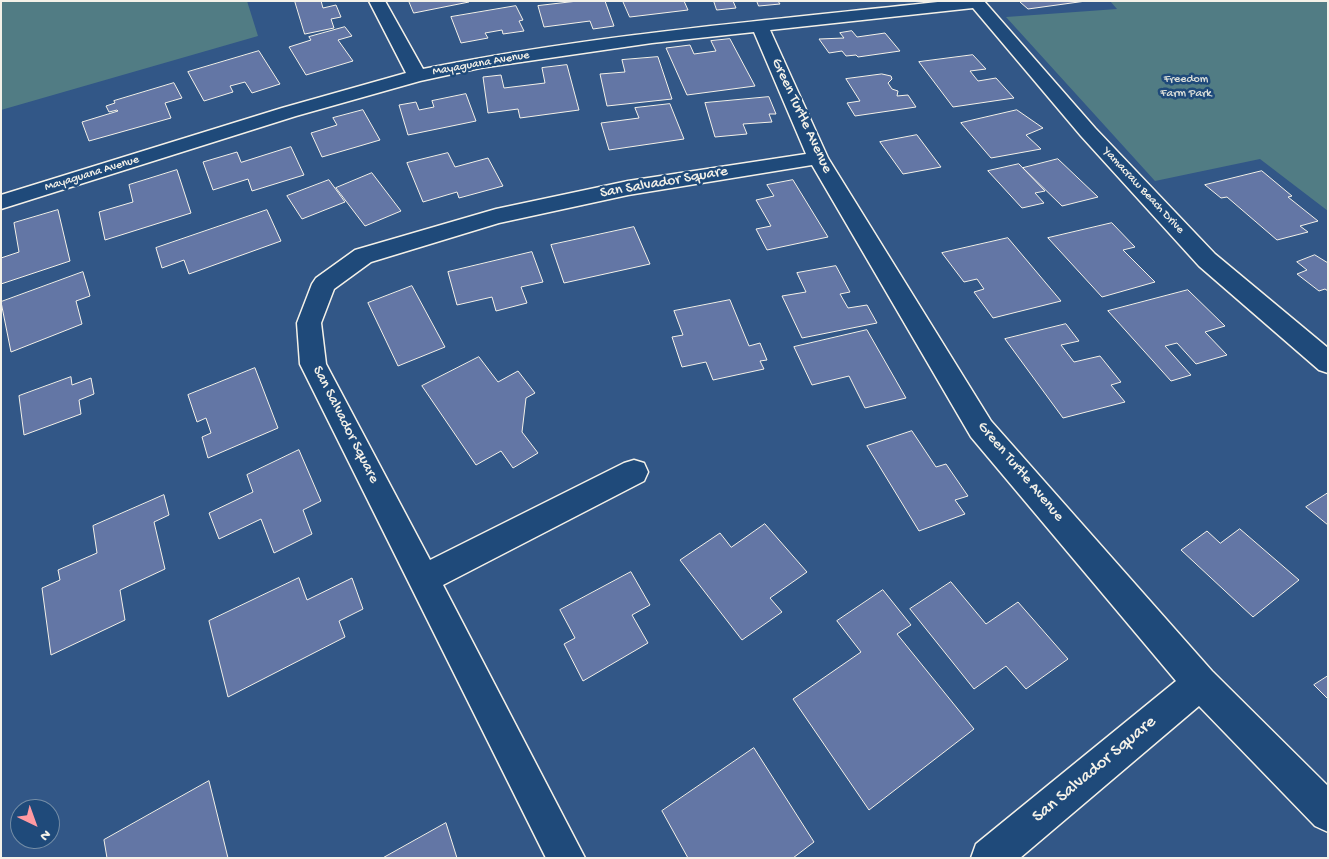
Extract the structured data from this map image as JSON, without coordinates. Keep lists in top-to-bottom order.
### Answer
{
  "streets": {
    "street": [
      "Mayaguana Avenue",
      "Green Turtle Avenue",
      "San Salvador Square",
      "Yamacraw Beach Drive"
    ]
  },
  "crossings": [
    ["Mayaguana Avenue", "Green Turtle Avenue"],
    ["Mayaguana Avenue", "Yamacraw Beach Drive"],
    ["Green Turtle Avenue", "San Salvador Square"]
  ],
  "parks": ["Freedom Farm Park"],
  "north": "bottom right"
}
